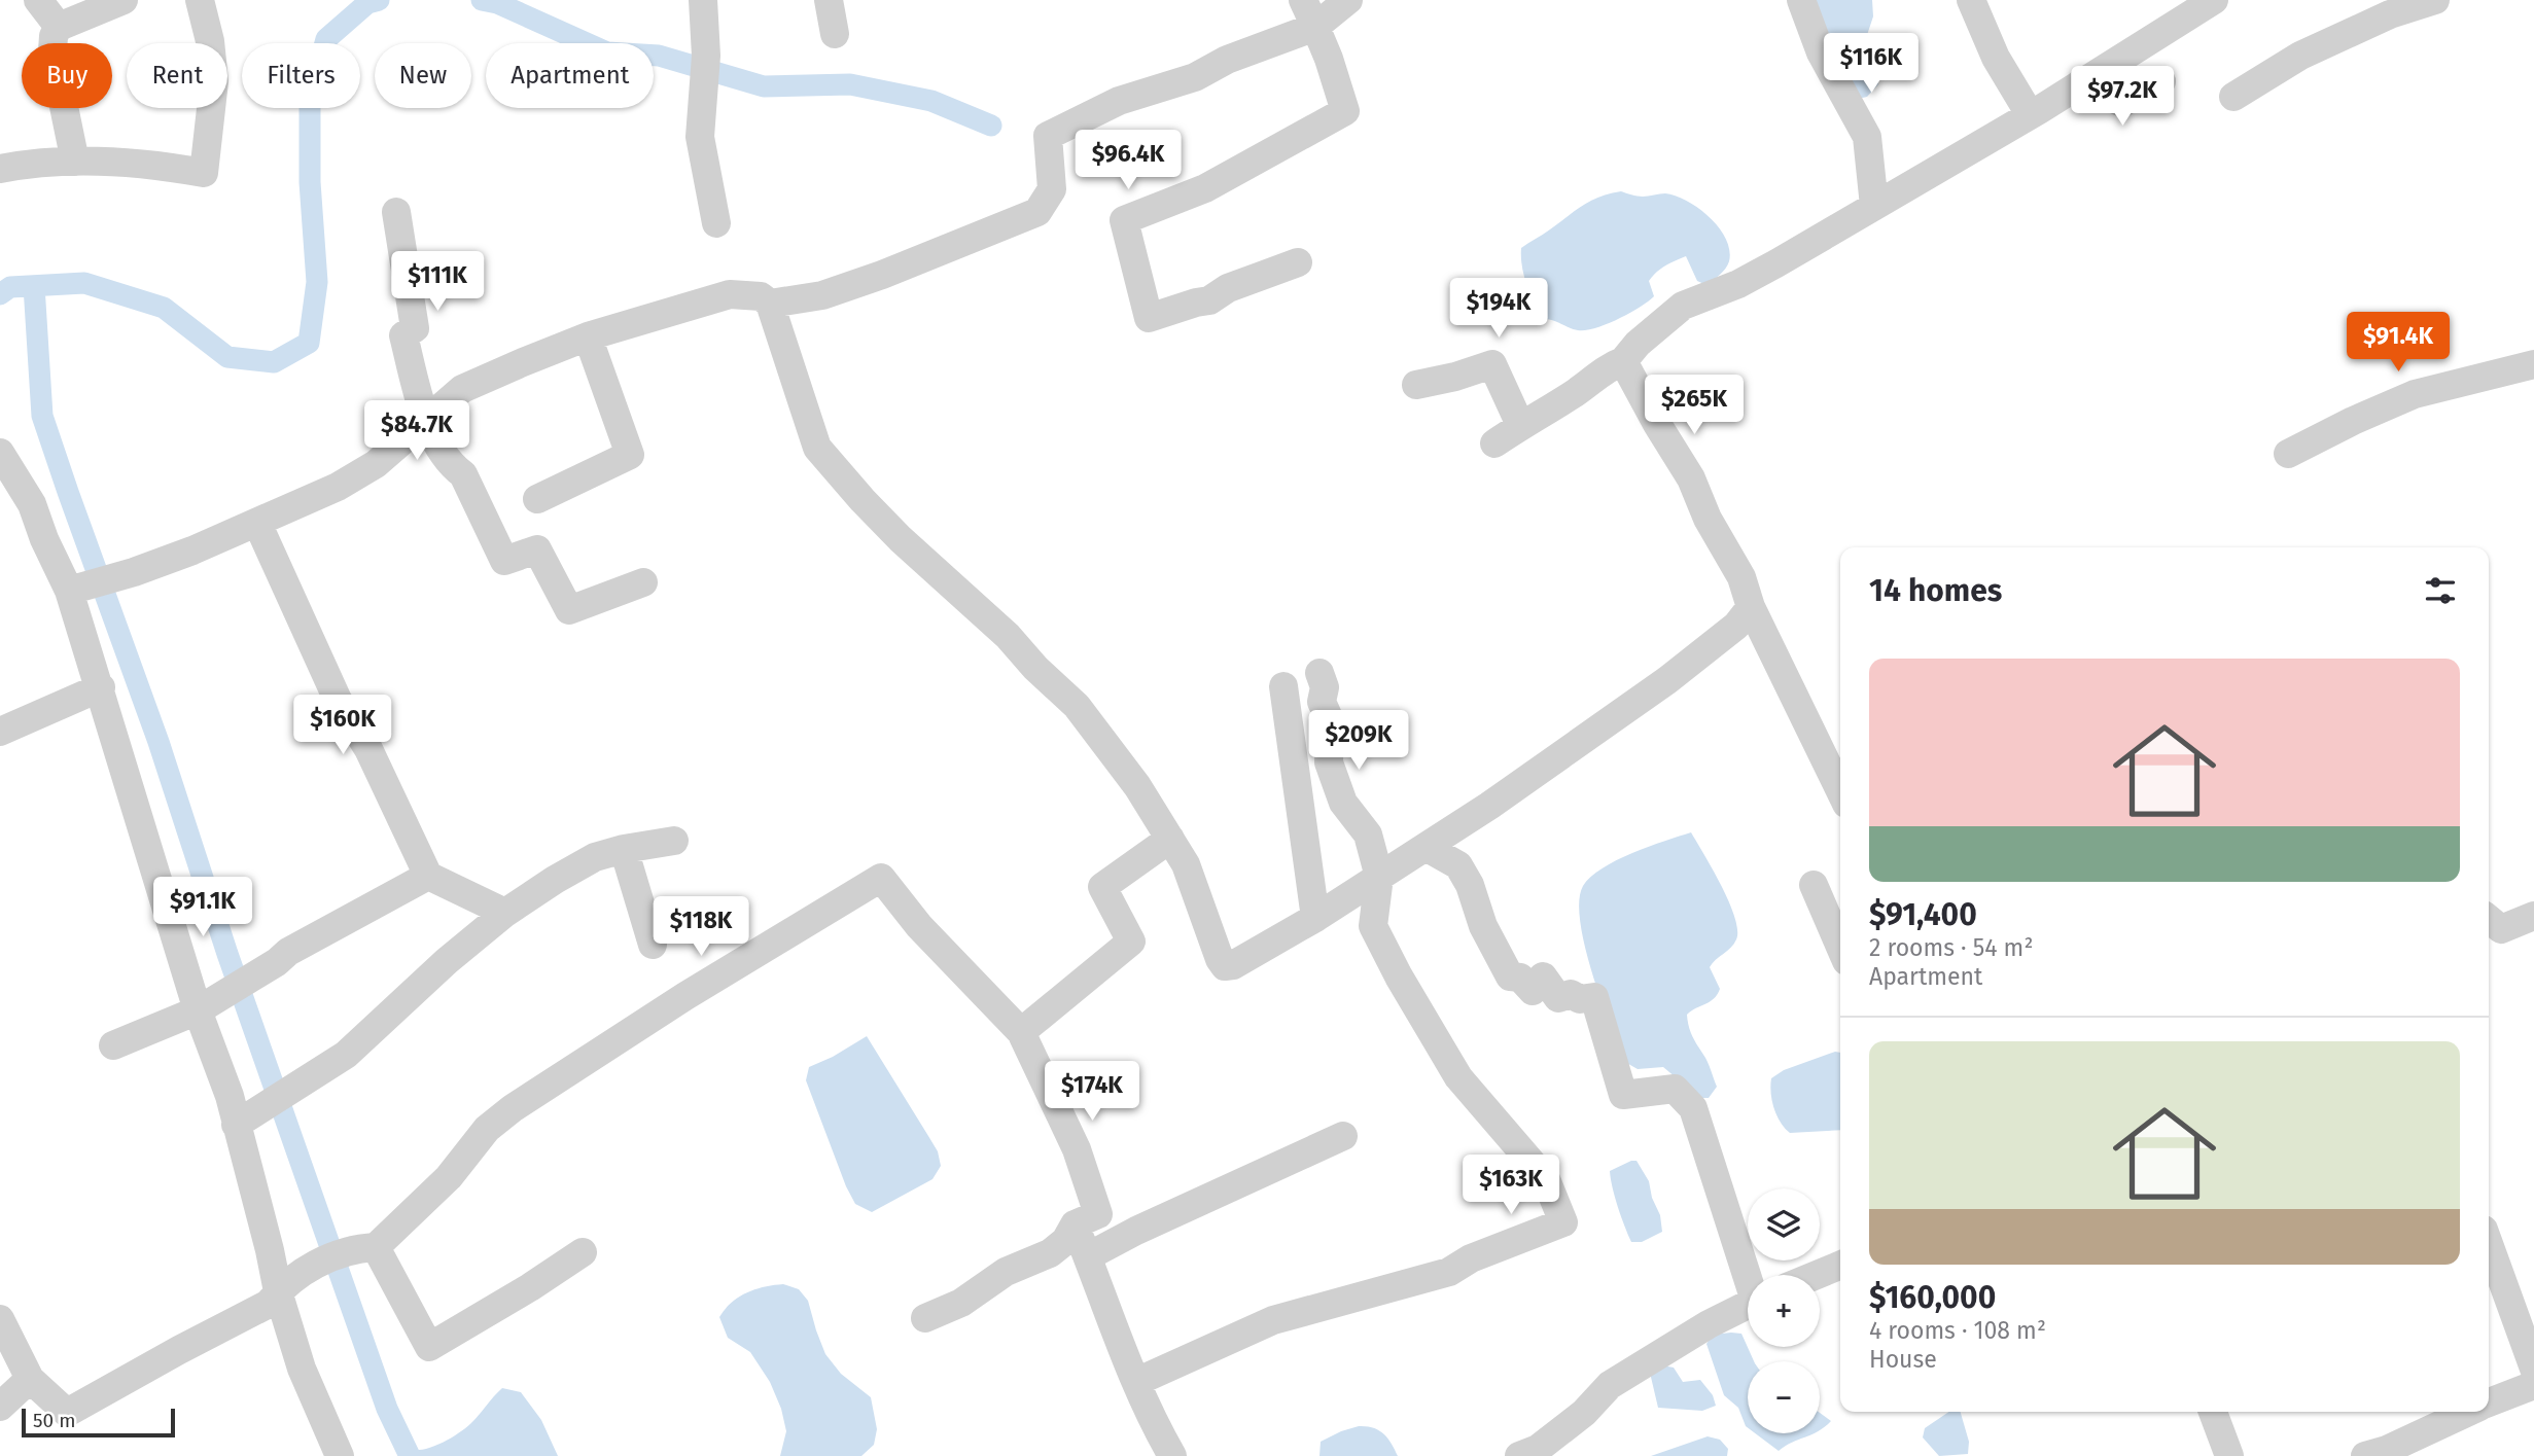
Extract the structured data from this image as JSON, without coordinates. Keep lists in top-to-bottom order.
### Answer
{
  "scale_bar": "50 m",
  "page": {
    "price": [
      "$116K",
      "$97.2K",
      "$96.4K",
      "$111K",
      "$194K",
      "$91.4K",
      "$265K",
      "$84.7K",
      "$160K",
      "$209K",
      "$91.1K",
      "$118K",
      "$174K",
      "$163K"
    ],
    "chip": [
      "Buy",
      "Rent",
      "Filters",
      "New",
      "Apartment"
    ],
    "heading": "14 homes",
    "list": [
      {
        "name": "$91,400",
        "note": "2 rooms · 54 m² · Apartment"
      },
      {
        "name": "$160,000",
        "note": "4 rooms · 108 m² · House"
      }
    ],
    "map_buttons": ["+", "−"],
    "scale": "50 m"
  }
}
